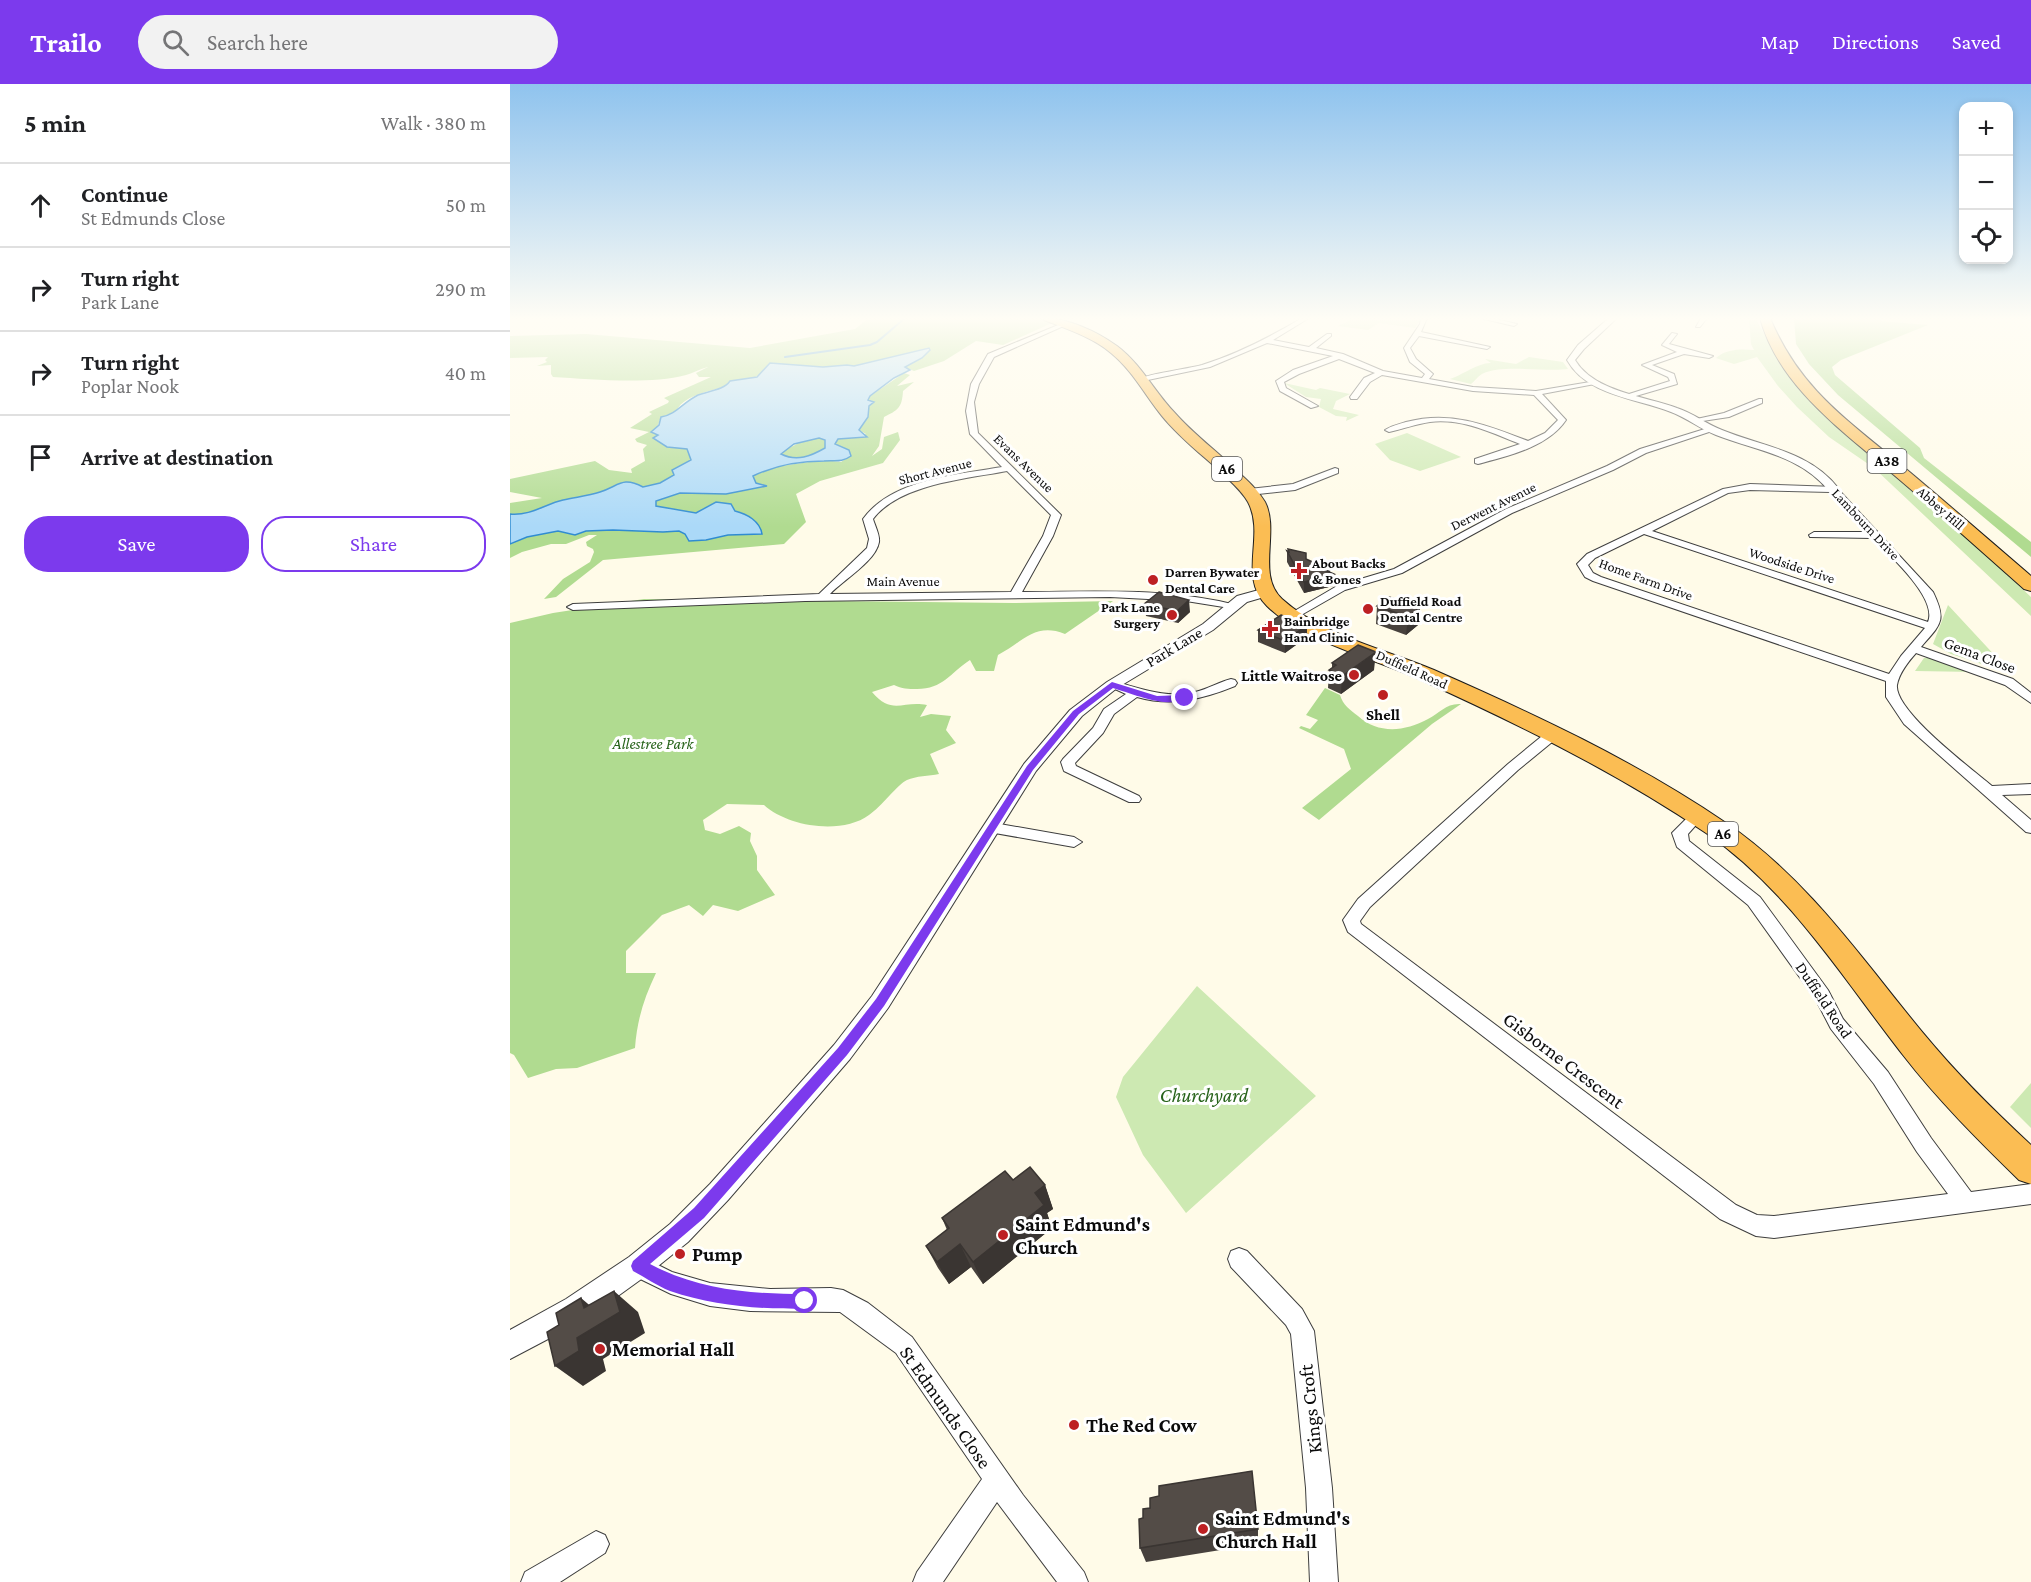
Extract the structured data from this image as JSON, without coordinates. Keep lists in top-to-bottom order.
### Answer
{
  "streets": {
    "highway": [
      "A38",
      "A6",
      "Abbey Hill",
      "Duffield Road"
    ],
    "street": [
      "Evans Avenue",
      "Short Avenue",
      "Derwent Avenue",
      "Lambourn Drive",
      "Woodside Drive",
      "Home Farm Drive",
      "Main Avenue",
      "Park Lane",
      "Gema Close",
      "Gisborne Crescent",
      "St Edmunds Close",
      "Kings Croft"
    ]
  },
  "crossings": [
    ["Evans Avenue", "Short Avenue"],
    ["Evans Avenue", "Main Avenue"],
    ["A6", "Derwent Avenue"],
    ["A6", "Duffield Road"],
    ["Short Avenue", "Main Avenue"],
    ["Derwent Avenue", "Lambourn Drive"],
    ["Derwent Avenue", "Duffield Road"],
    ["Lambourn Drive", "Woodside Drive"],
    ["Lambourn Drive", "Home Farm Drive"],
    ["Woodside Drive", "Home Farm Drive"],
    ["Main Avenue", "Park Lane"],
    ["Park Lane", "St Edmunds Close"],
    ["Duffield Road", "Gisborne Crescent"]
  ],
  "parks": ["Allestree Park", "Churchyard"],
  "places": {
    "health": ["About Backs & Bones", "Bainbridge Hand Clinic"],
    "other": [
      "Darren Bywater Dental Care",
      "Duffield Road Dental Centre",
      "Park Lane Surgery",
      "Little Waitrose",
      "Shell",
      "Saint Edmund's Church",
      "Pump",
      "Memorial Hall",
      "The Red Cow",
      "Saint Edmund's Church Hall"
    ]
  },
  "page": {
    "header": "Trailo",
    "search": "Search here",
    "nav": ["Map", "Directions", "Saved"],
    "heading": ["5 min", "Walk · 380 m"],
    "map_buttons": ["+", "−"],
    "list": [
      ["Continue", "St Edmunds Close", "50 m"],
      ["Turn right", "Park Lane", "290 m"],
      ["Turn right", "Poplar Nook", "40 m"],
      "Arrive at destination"
    ],
    "buttons": ["Save", "Share"]
  }
}
